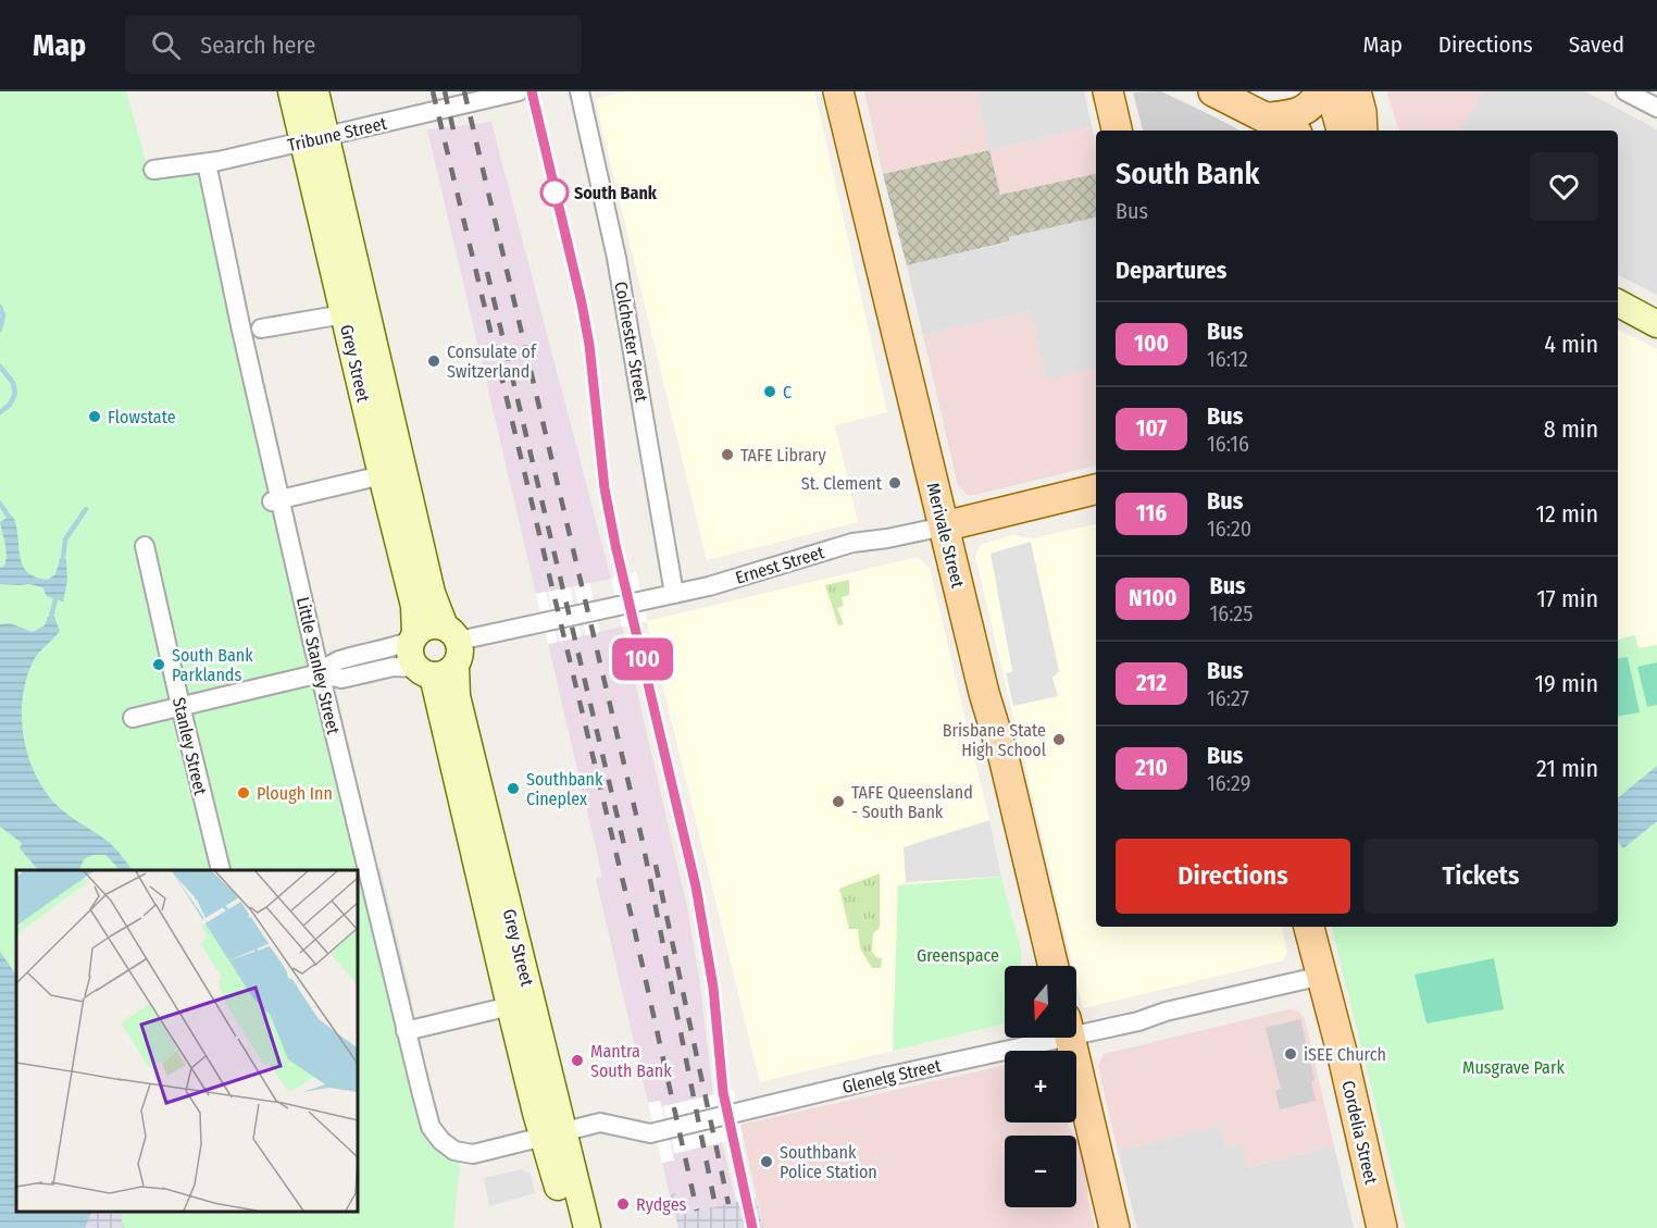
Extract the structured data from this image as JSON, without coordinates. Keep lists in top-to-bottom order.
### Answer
{
  "streets": {
    "main road": ["Merivale Street", "Ernest Street", "Cordelia Street"],
    "street": [
      "Tribune Street",
      "Colchester Street",
      "Grey Street",
      "Little Stanley Street",
      "Stanley Street",
      "Glenelg Street"
    ]
  },
  "crossings": [
    ["Tribune Street", "Grey Street"],
    ["Tribune Street", "Little Stanley Street"],
    ["Colchester Street", "Ernest Street"],
    ["Grey Street", "Ernest Street"],
    ["Grey Street", "Glenelg Street"],
    ["Merivale Street", "Ernest Street"],
    ["Ernest Street", "Little Stanley Street"],
    ["Ernest Street", "Stanley Street"],
    ["Little Stanley Street", "Glenelg Street"],
    ["Glenelg Street", "Cordelia Street"]
  ],
  "parks": ["Greenspace", "Musgrave Park"],
  "places": [
    "South Bank",
    "Consulate of Switzerland",
    "C",
    "Flowstate",
    "TAFE Library",
    "St. Clement",
    "South Bank Parklands",
    "Brisbane State High School",
    "Southbank Cineplex",
    "Plough Inn",
    "TAFE Queensland - South Bank",
    "iSEE Church",
    "Mantra South Bank",
    "Southbank Police Station",
    "Rydges"
  ],
  "lines": ["bus line 100"],
  "north": "bottom",
  "page": {
    "header": "Map",
    "search": "Search here",
    "nav": ["Map", "Directions", "Saved"],
    "on_map": "100",
    "heading": [
      ["South Bank", "Bus"],
      "Departures"
    ],
    "list": [
      {
        "mark": "100",
        "name": "Bus",
        "note": "16:12",
        "value": "4 min"
      },
      {
        "mark": "107",
        "name": "Bus",
        "note": "16:16",
        "value": "8 min"
      },
      {
        "mark": "116",
        "name": "Bus",
        "note": "16:20",
        "value": "12 min"
      },
      {
        "mark": "N100",
        "name": "Bus",
        "note": "16:25",
        "value": "17 min"
      },
      {
        "mark": "212",
        "name": "Bus",
        "note": "16:27",
        "value": "19 min"
      },
      {
        "mark": "210",
        "name": "Bus",
        "note": "16:29",
        "value": "21 min"
      }
    ],
    "buttons": ["Directions", "Tickets"],
    "map_buttons": ["+", "−"]
  }
}
